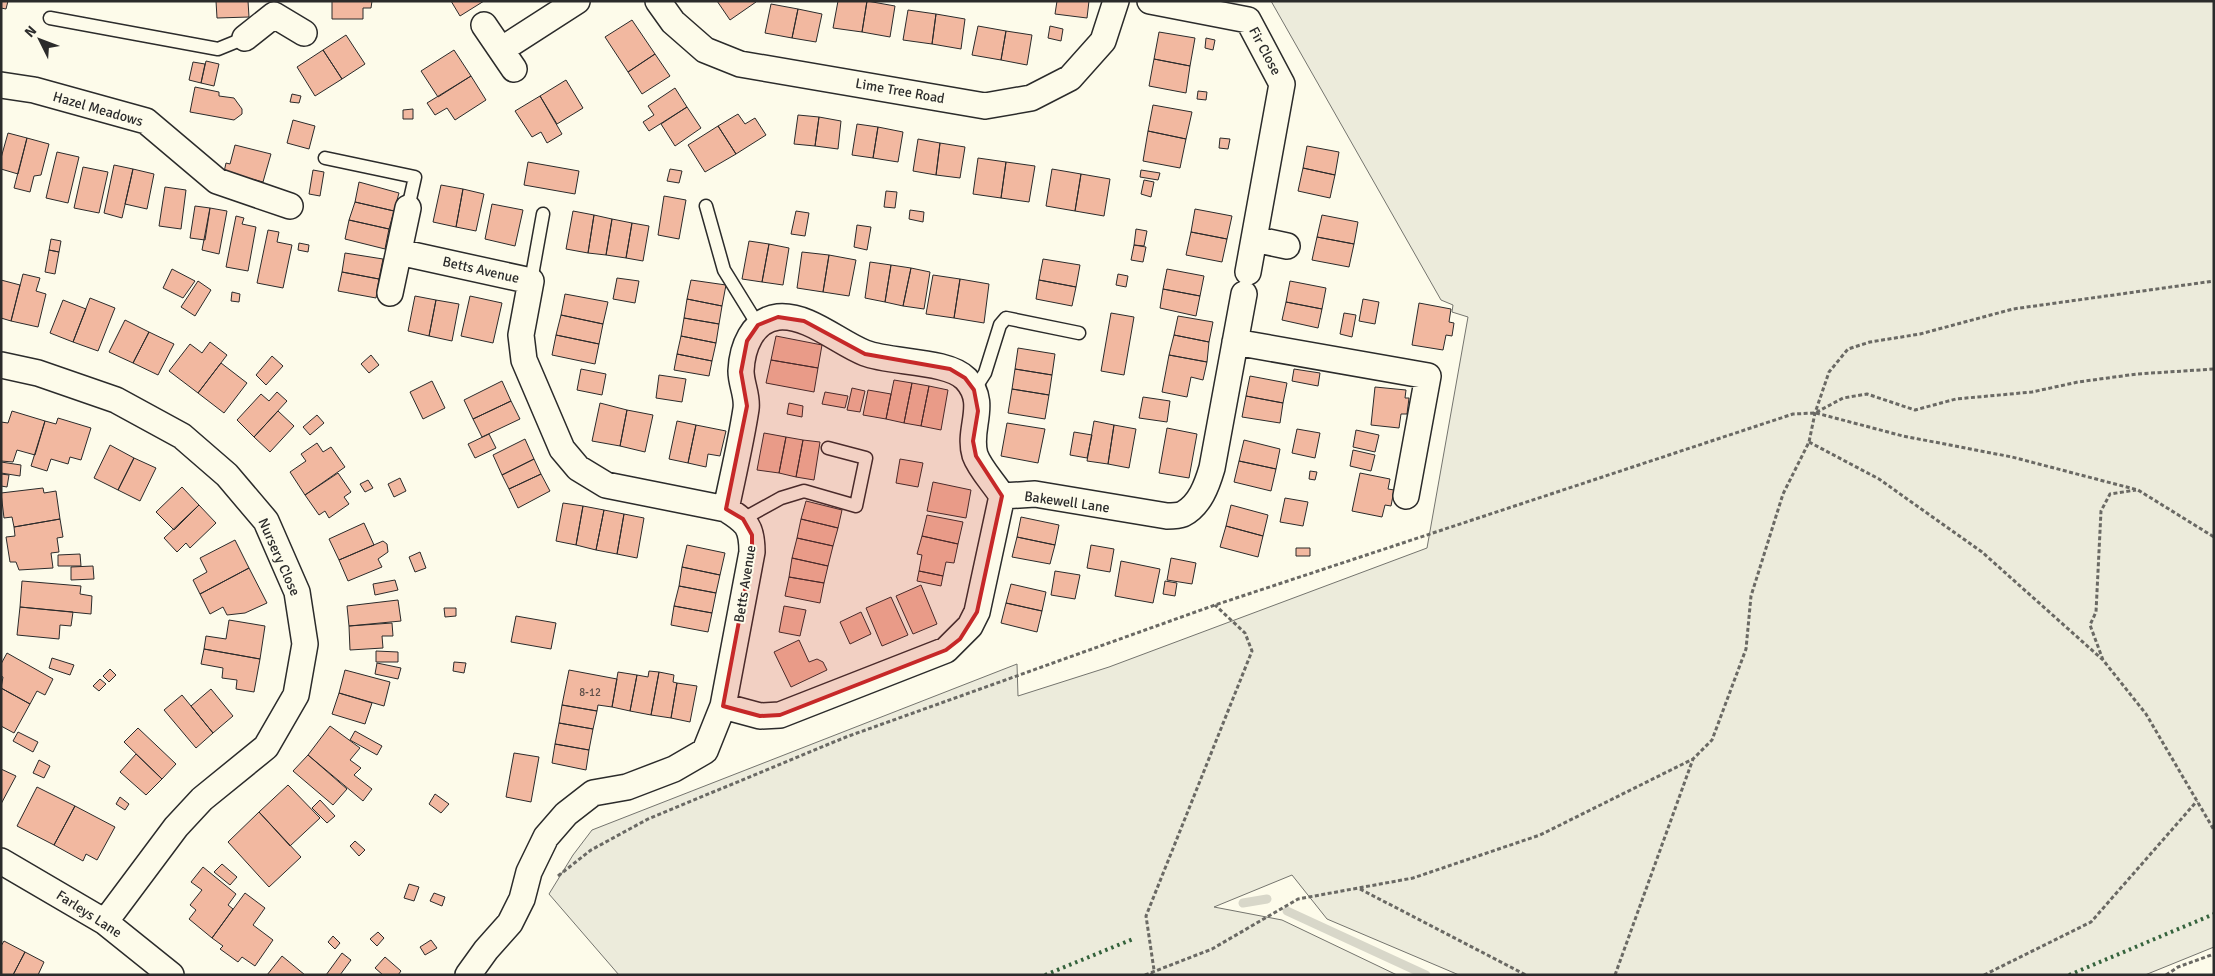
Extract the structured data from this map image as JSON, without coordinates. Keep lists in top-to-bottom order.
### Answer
{
  "streets": {
    "street": [
      "Fir Close",
      "Lime Tree Road",
      "Hazel Meadows",
      "Betts Avenue",
      "Bakewell Lane",
      "Nursery Close",
      "Farleys Lane"
    ]
  },
  "crossings": [
    ["Fir Close", "Bakewell Lane"],
    ["Nursery Close", "Farleys Lane"]
  ],
  "house_numbers": ["8-12"],
  "north": "top left"
}
